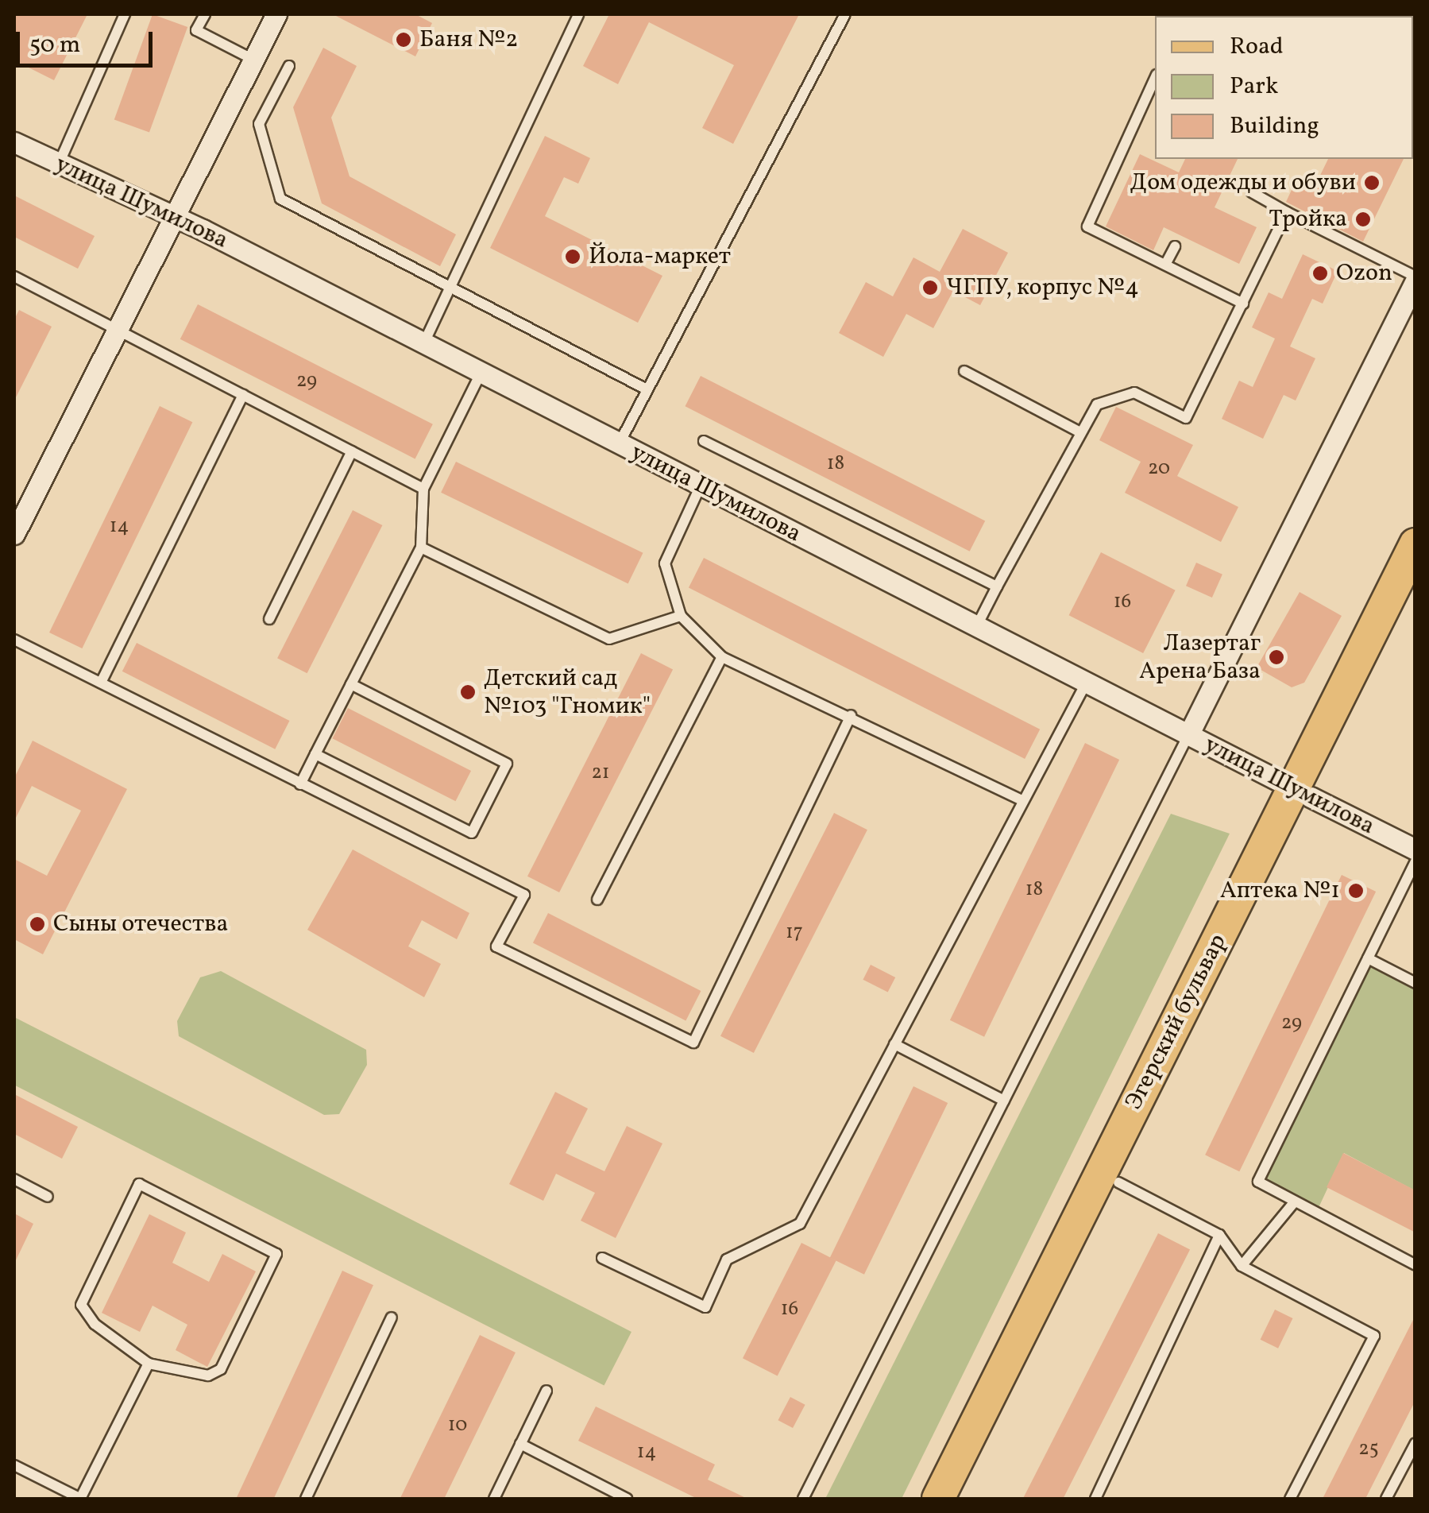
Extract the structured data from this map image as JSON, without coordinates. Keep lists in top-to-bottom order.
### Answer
{
  "streets": {
    "main road": ["Эгерский бульвар"],
    "street": ["улица Шумилова"]
  },
  "crossings": [
    ["улица Шумилова", "Эгерский бульвар"]
  ],
  "places": [
    "Баня №2",
    "Дом одежды и обуви",
    "Тройка",
    "Йола-маркет",
    "Ozon",
    "ЧГПУ, корпус №4",
    "Лазертаг Арена База",
    "Детский сад №103 \"Гномик\"",
    "Аптека №1",
    "Сыны отечества"
  ],
  "house_numbers": [
    "29",
    "18",
    "20",
    "14",
    "16",
    "21",
    "18",
    "17",
    "29",
    "16",
    "10",
    "25",
    "14"
  ],
  "legend": ["Road", "Park", "Building"],
  "scale_bar": "50 m"
}
